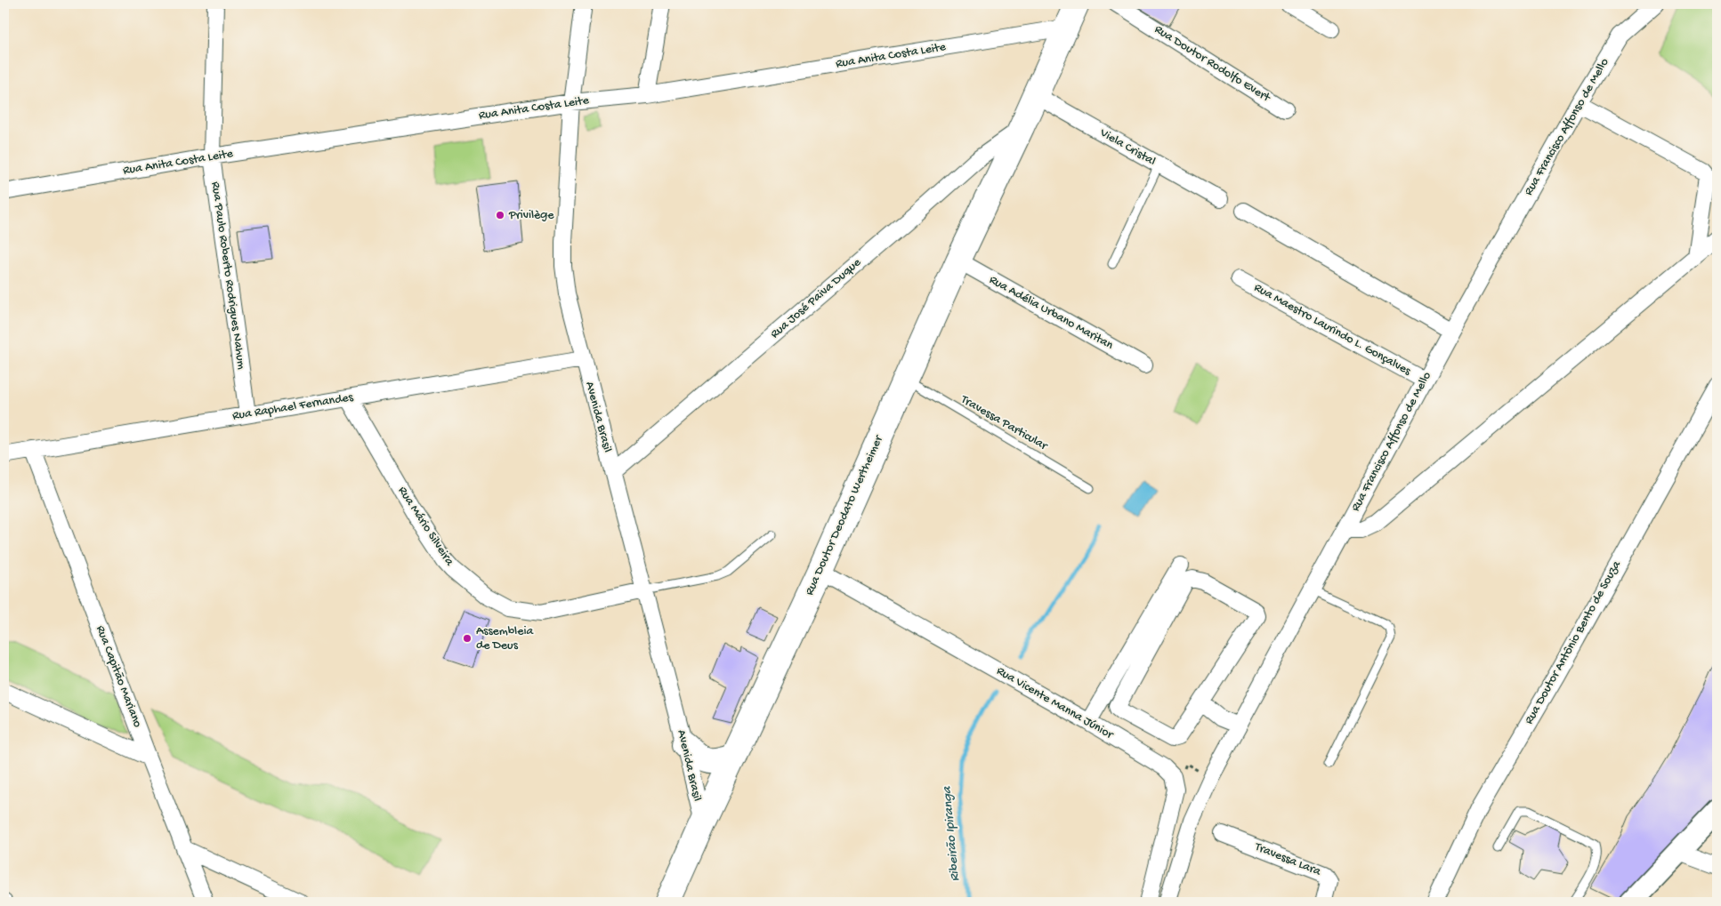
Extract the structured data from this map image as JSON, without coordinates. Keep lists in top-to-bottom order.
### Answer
{
  "streets": {
    "main road": ["Rua Doutor Deodato Wertheimer"],
    "street": [
      "Rua Anita Costa Leite",
      "Rua Doutor Rodolfo Evert",
      "Rua Francisco Affonso de Mello",
      "Viela Cristal",
      "Rua Paulo Roberto Rodrigues Nahum",
      "Rua José Paiva Duque",
      "Rua Adélia Urbano Maritan",
      "Rua Maestro Laurindo L. Gonçalves",
      "Rua Raphael Fernandes",
      "Avenida Brasil",
      "Rua Mário Silveira",
      "Rua Doutor Antônio Bento de Souza",
      "Rua Capitão Mariano",
      "Rua Vicente Manna Júnior",
      "Travessa Lara"
    ],
    "lane": ["Travessa Particular"]
  },
  "crossings": [
    ["Rua Anita Costa Leite", "Rua Paulo Roberto Rodrigues Nahum"],
    ["Rua Anita Costa Leite", "Avenida Brasil"],
    ["Rua Anita Costa Leite", "Rua Doutor Deodato Wertheimer"],
    ["Rua Francisco Affonso de Mello", "Rua Maestro Laurindo L. Gonçalves"],
    ["Viela Cristal", "Rua Doutor Deodato Wertheimer"],
    ["Rua Paulo Roberto Rodrigues Nahum", "Rua Raphael Fernandes"],
    ["Rua José Paiva Duque", "Avenida Brasil"],
    ["Rua José Paiva Duque", "Rua Doutor Deodato Wertheimer"],
    ["Rua Adélia Urbano Maritan", "Rua Doutor Deodato Wertheimer"],
    ["Rua Raphael Fernandes", "Avenida Brasil"],
    ["Rua Raphael Fernandes", "Rua Mário Silveira"],
    ["Rua Raphael Fernandes", "Rua Capitão Mariano"],
    ["Avenida Brasil", "Rua Doutor Deodato Wertheimer"],
    ["Avenida Brasil", "Rua Mário Silveira"],
    ["Travessa Particular", "Rua Doutor Deodato Wertheimer"],
    ["Rua Doutor Deodato Wertheimer", "Rua Vicente Manna Júnior"]
  ],
  "water": ["Ribeirão Ipiranga"],
  "places": ["Privilège", "Assembleia de Deus"]
}
